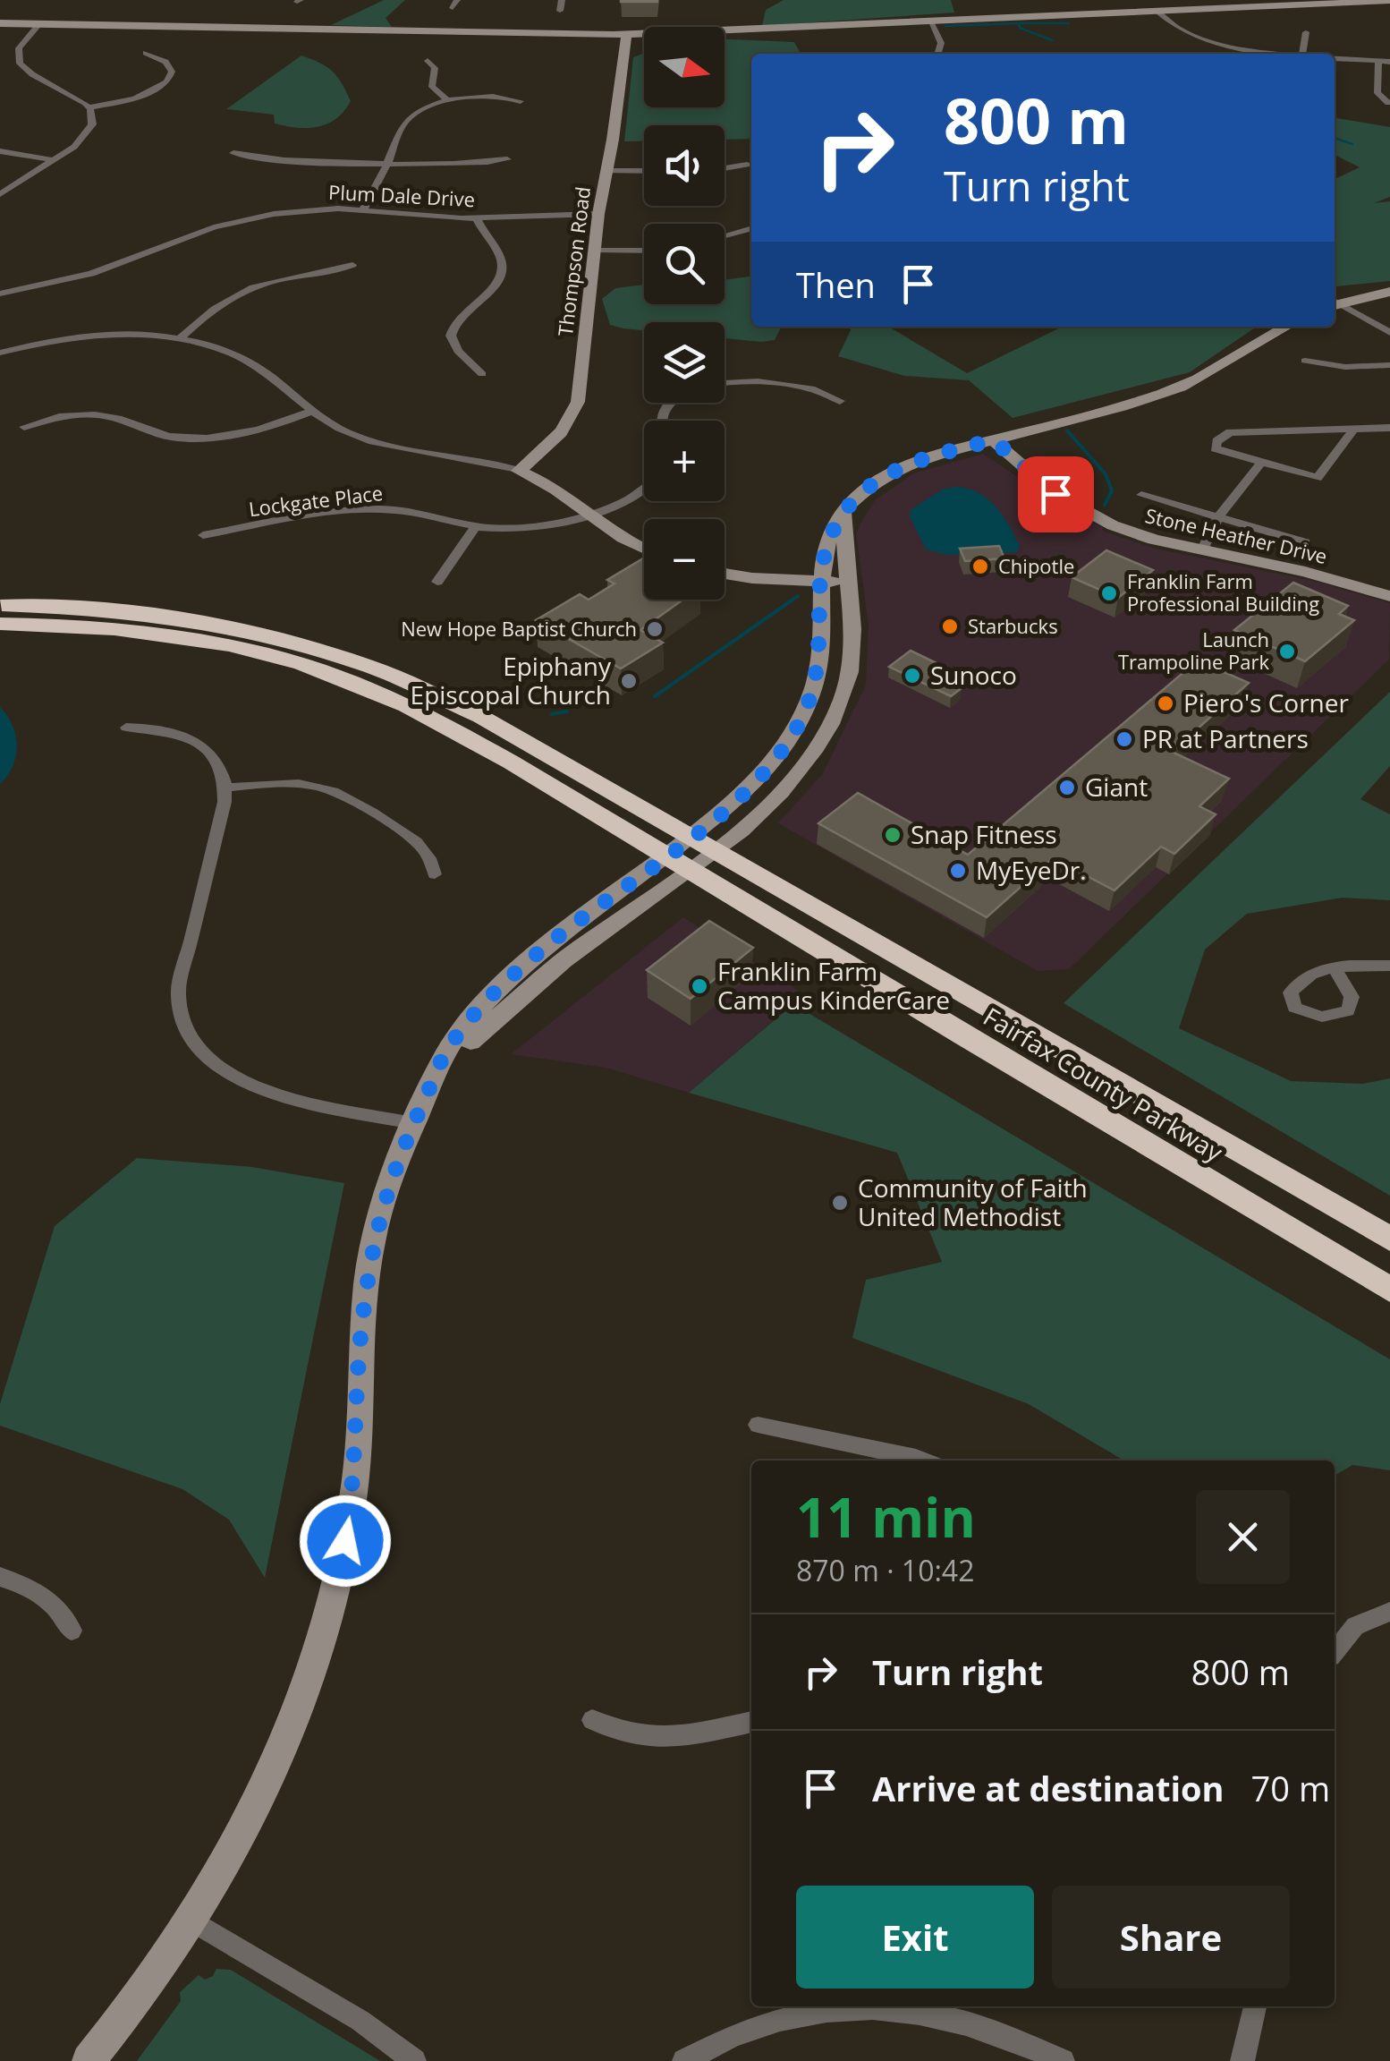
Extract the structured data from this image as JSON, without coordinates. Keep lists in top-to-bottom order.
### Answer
{
  "streets": {
    "highway": ["Fairfax County Parkway"],
    "street": [
      "Plum Dale Drive",
      "Thompson Road",
      "Lockgate Place",
      "Stone Heather Drive"
    ]
  },
  "crossings": [
    ["Plum Dale Drive", "Thompson Road"]
  ],
  "places": [
    "Chipotle",
    "Franklin Farm Professional Building",
    "Starbucks",
    "New Hope Baptist Church",
    "Launch Trampoline Park",
    "Sunoco",
    "Epiphany Episcopal Church",
    "Piero's Corner",
    "PR at Partners",
    "Giant",
    "Snap Fitness",
    "MyEyeDr.",
    "Franklin Farm Campus KinderCare",
    "Community of Faith United Methodist"
  ],
  "north": "right",
  "page": {
    "map_buttons": ["+", "−"],
    "turn": ["800 m", "Turn right"],
    "then": "Then",
    "heading": ["11 min", "870 m · 10:42"],
    "list": [
      {
        "name": "Turn right",
        "value": "800 m"
      },
      {
        "name": "Arrive at destination",
        "value": "70 m"
      }
    ],
    "buttons": ["Exit", "Share"]
  }
}
